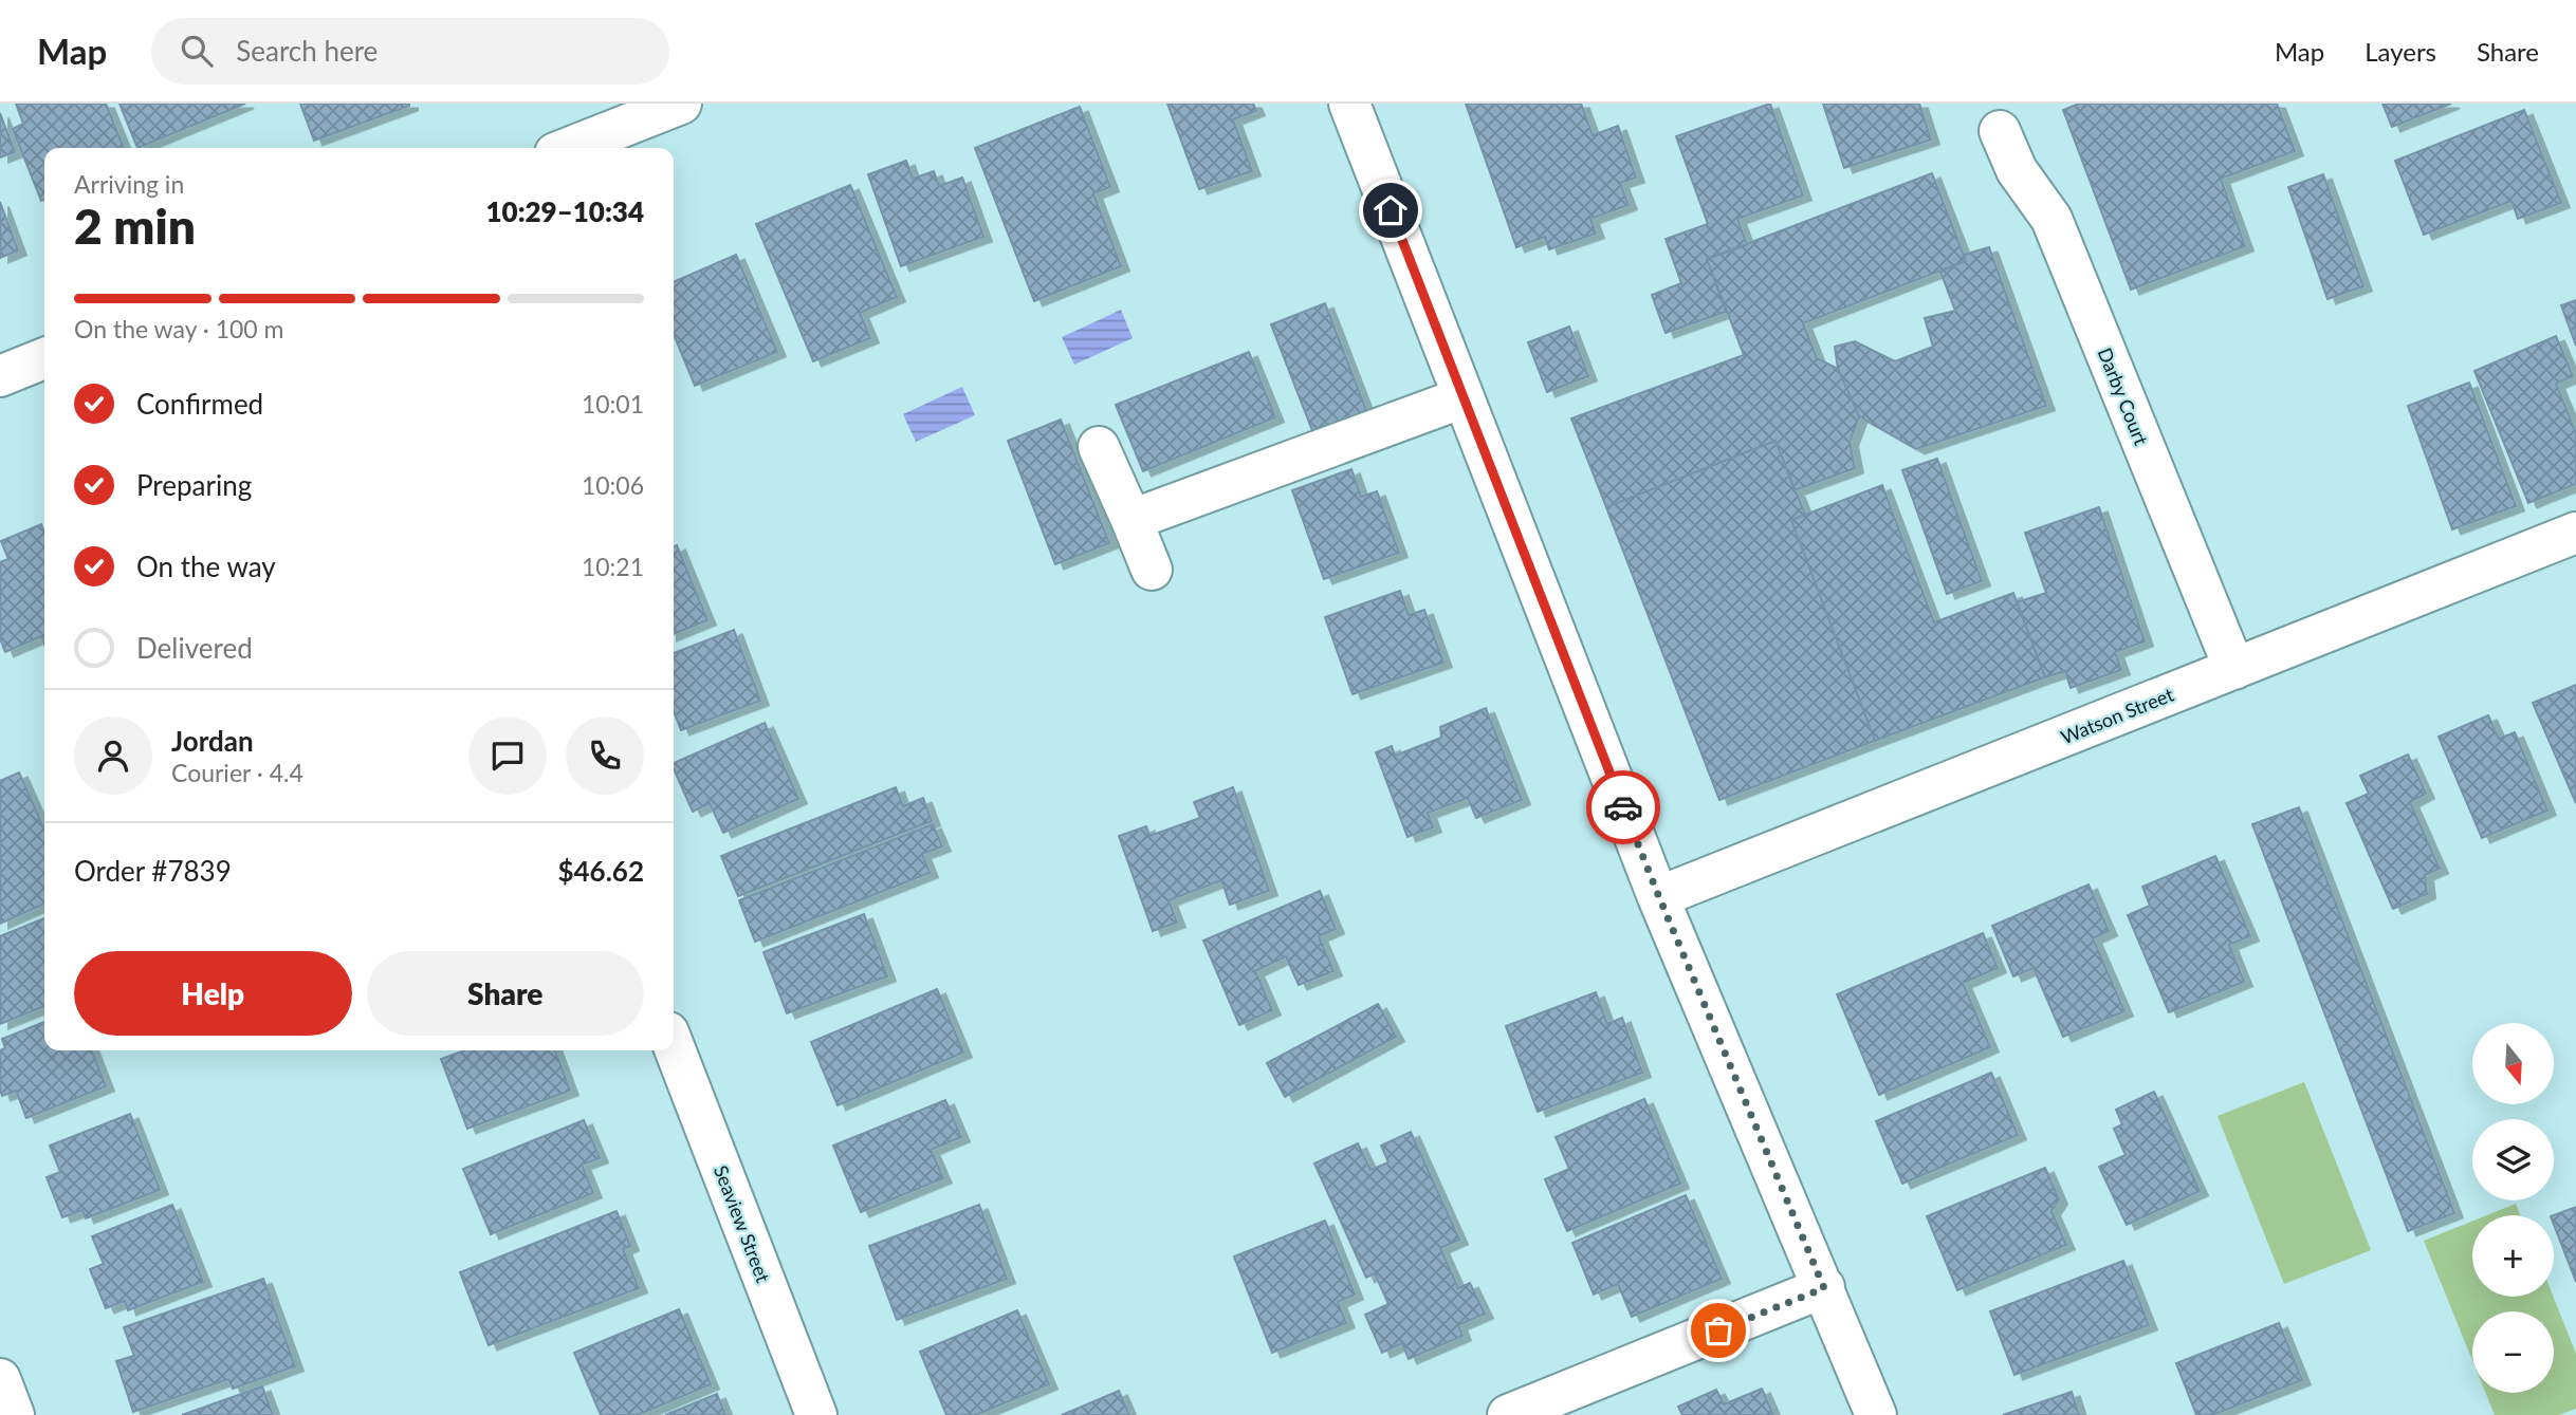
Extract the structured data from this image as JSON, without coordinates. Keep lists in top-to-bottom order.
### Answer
{
  "streets": {
    "street": ["Darby Court", "Watson Street", "Seaview Street"]
  },
  "crossings": [
    ["Darby Court", "Watson Street"]
  ],
  "north": "bottom",
  "page": {
    "header": "Map",
    "search": "Search here",
    "nav": ["Map", "Layers", "Share"],
    "heading": ["2 min", "Arriving in", "10:29–10:34"],
    "panel": [
      "Jordan",
      "Courier · 4.4",
      "Order #7839",
      "$46.62"
    ],
    "bar": "On the way · 100 m",
    "list": [
      ["Confirmed", "10:01"],
      ["Preparing", "10:06"],
      ["On the way", "10:21"],
      "Delivered"
    ],
    "buttons": ["Help", "Share"],
    "map_buttons": ["+", "−"]
  }
}
